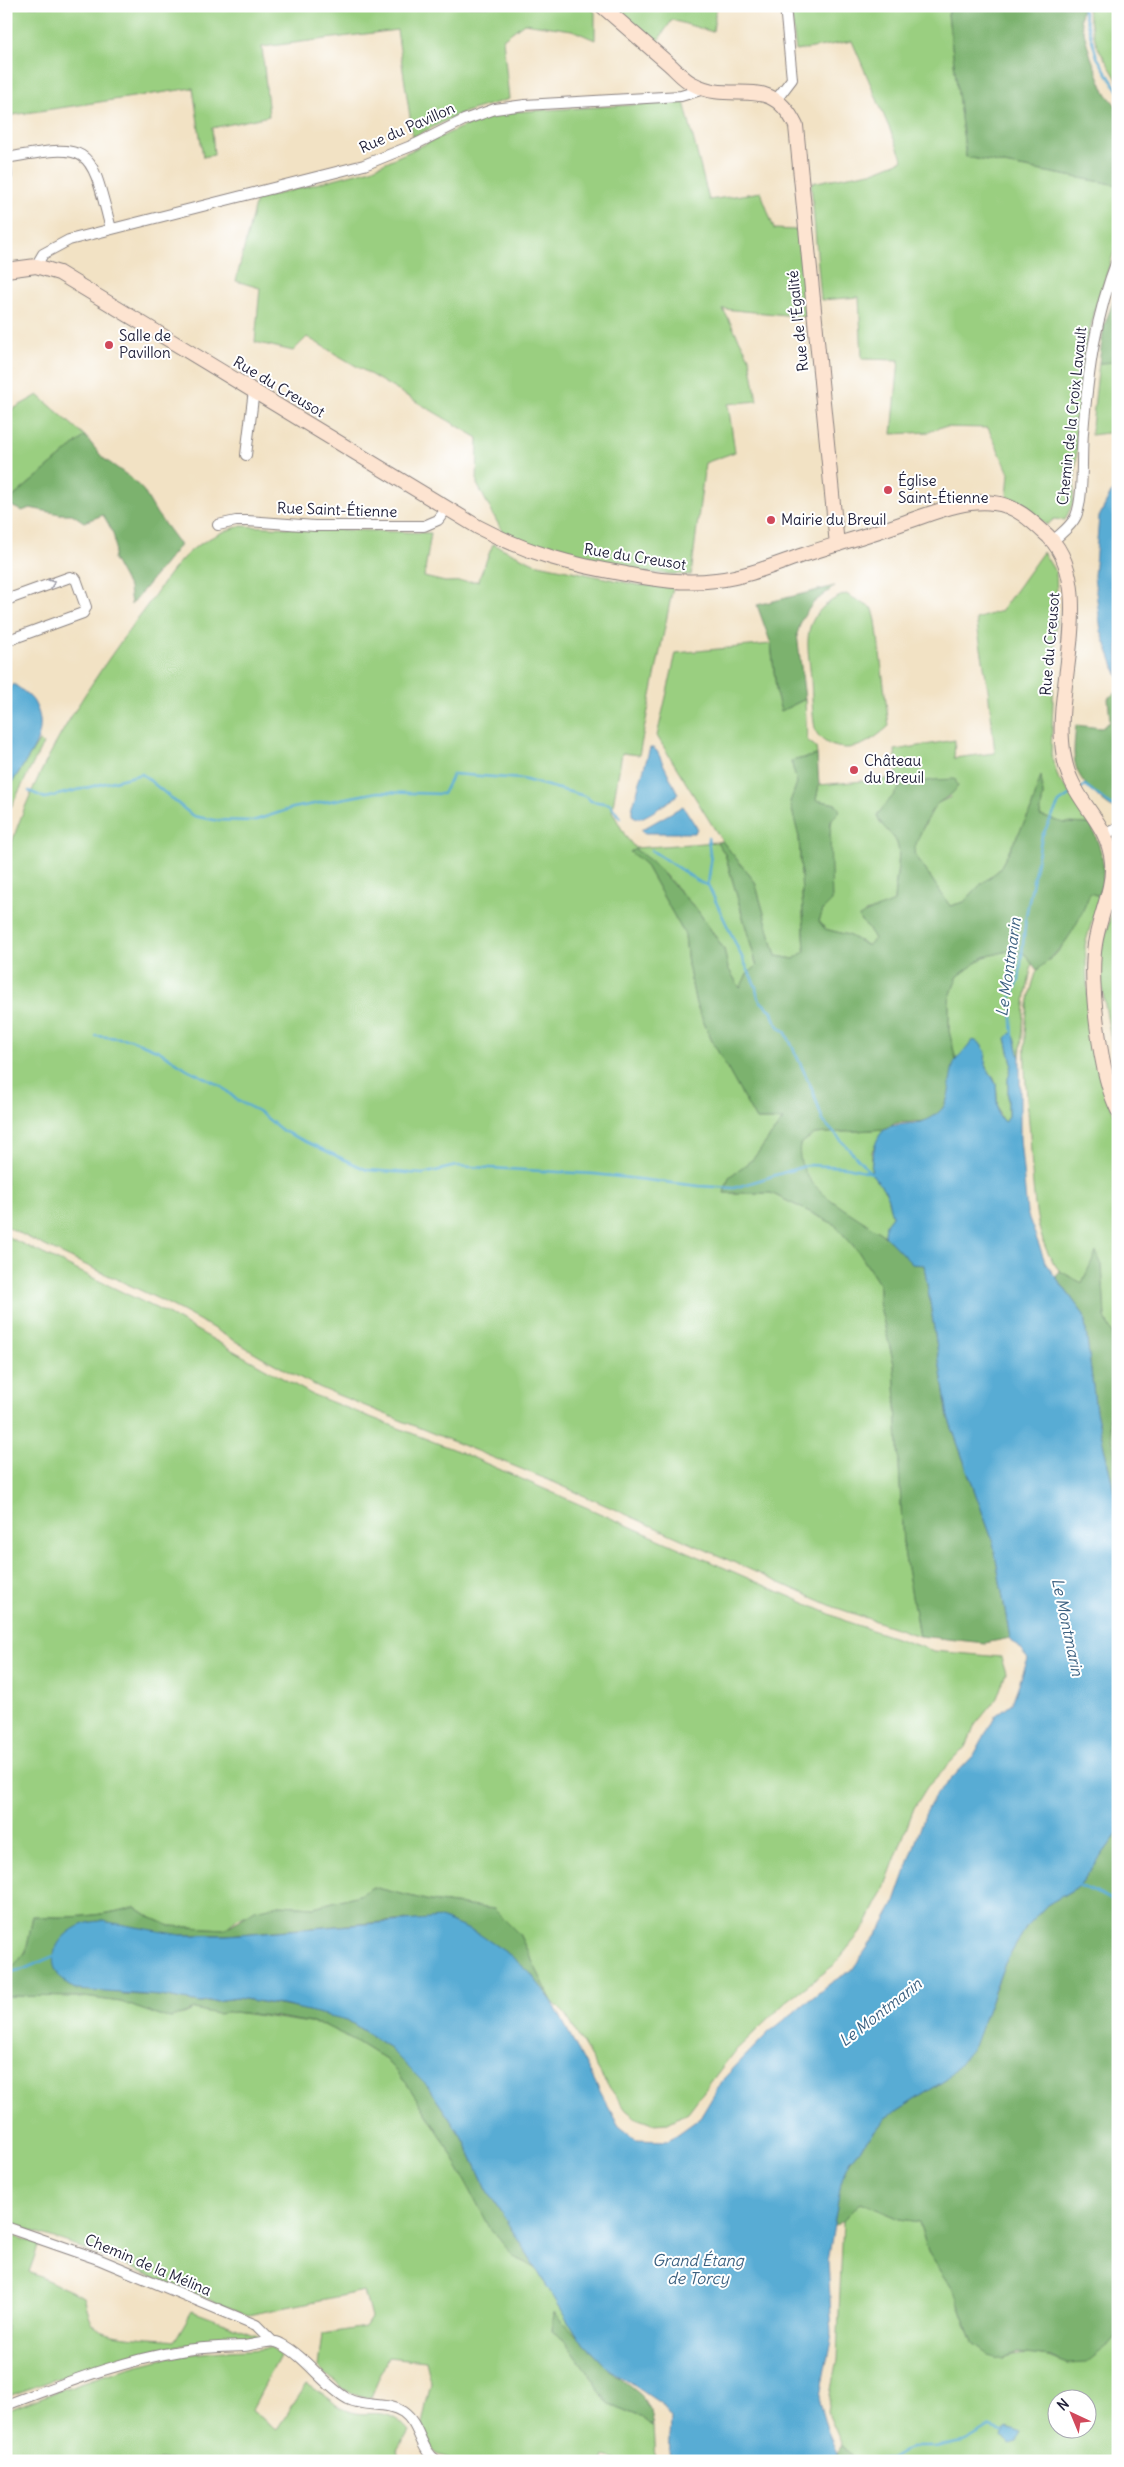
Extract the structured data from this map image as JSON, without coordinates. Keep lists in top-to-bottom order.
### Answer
{
  "streets": {
    "street": [
      "Rue du Pavillon",
      "Rue de l'Égalité",
      "Rue du Creusot",
      "Chemin de la Croix Lavault",
      "Rue Saint-Étienne",
      "Chemin de la Mélina"
    ]
  },
  "crossings": [
    ["Rue du Pavillon", "Rue de l'Égalité"],
    ["Rue du Pavillon", "Rue du Creusot"],
    ["Rue de l'Égalité", "Rue du Creusot"],
    ["Rue du Creusot", "Chemin de la Croix Lavault"],
    ["Rue du Creusot", "Rue Saint-Étienne"]
  ],
  "water": ["Le Montmarin", "Grand Étang de Torcy"],
  "places": [
    "Salle de Pavillon",
    "Église Saint-Étienne",
    "Mairie du Breuil",
    "Château du Breuil"
  ],
  "north": "top left"
}
